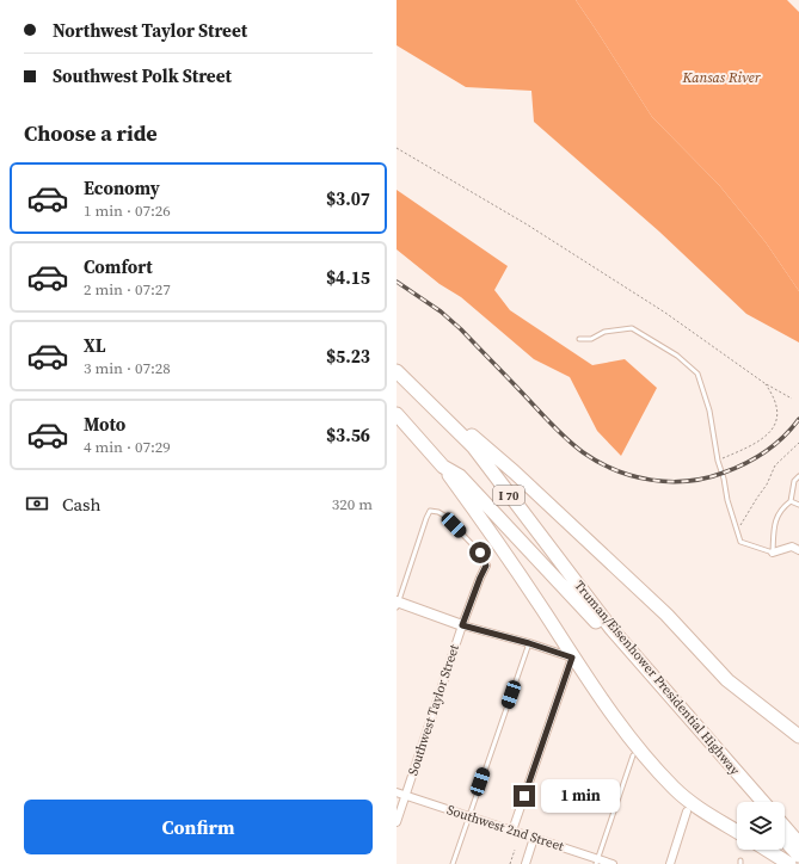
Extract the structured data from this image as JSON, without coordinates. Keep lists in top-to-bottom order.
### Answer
{
  "streets": {
    "highway": ["I 70", "Truman/Eisenhower Presidential Highway"],
    "street": ["Southwest Taylor Street", "Southwest 2nd Street"]
  },
  "crossings": [
    ["Southwest Taylor Street", "Southwest 2nd Street"]
  ],
  "water": ["Kansas River"],
  "page": {
    "banner": ["Northwest Taylor Street", "Southwest Polk Street"],
    "heading": "Choose a ride",
    "list": [
      {
        "name": "Economy",
        "note": "1 min · 07:26",
        "value": "$3.07"
      },
      {
        "name": "Comfort",
        "note": "2 min · 07:27",
        "value": "$4.15"
      },
      {
        "name": "XL",
        "note": "3 min · 07:28",
        "value": "$5.23"
      },
      {
        "name": "Moto",
        "note": "4 min · 07:29",
        "value": "$3.56"
      }
    ],
    "pay": ["Cash", "320 m"],
    "bubble": "1 min",
    "buttons": "Confirm"
  }
}
